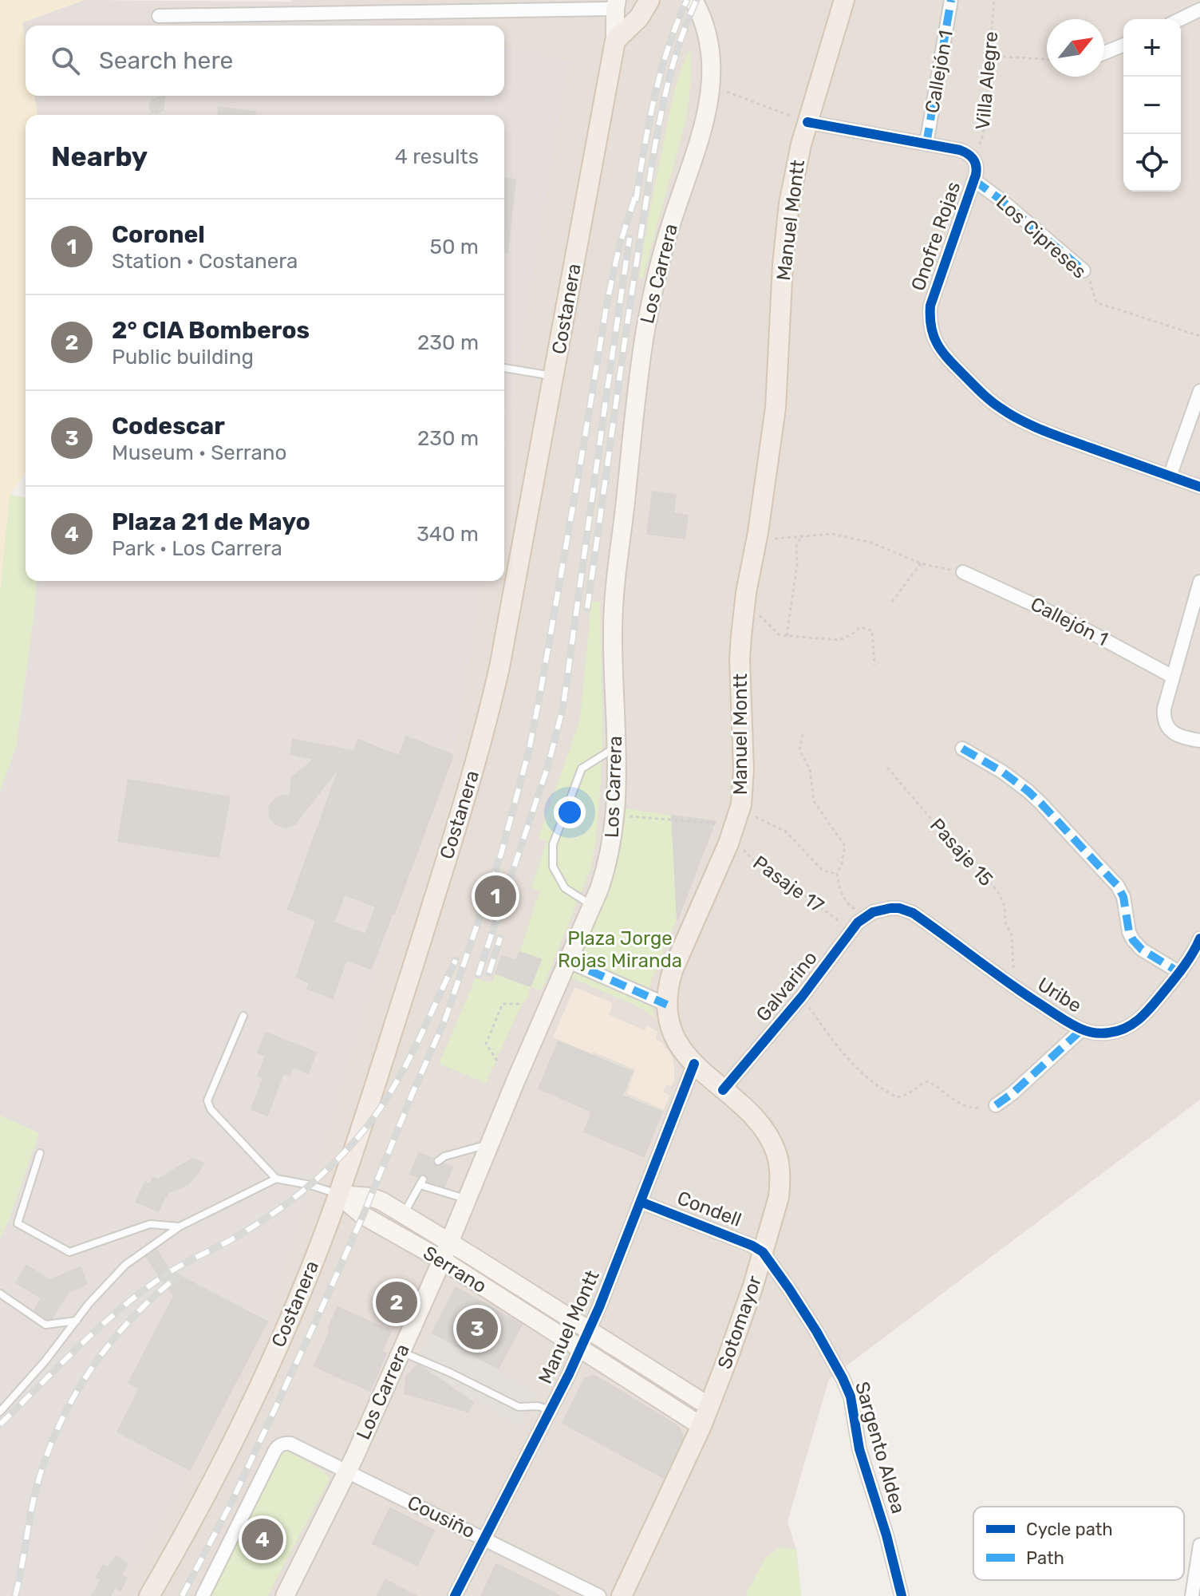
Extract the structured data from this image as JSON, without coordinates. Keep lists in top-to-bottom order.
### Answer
{
  "streets": {
    "main road": [
      "Manuel Montt",
      "Los Carrera",
      "Costanera",
      "Serrano",
      "Sotomayor"
    ],
    "street": [
      "Callejón 1",
      "Onofre Rojas",
      "Los Cipreses",
      "Galvarino",
      "Uribe",
      "Condell",
      "Sargento Aldea",
      "Cousiño"
    ],
    "path": ["Villa Alegre", "Pasaje 15", "Pasaje 17"]
  },
  "crossings": [
    ["Callejón 1", "Onofre Rojas"],
    ["Villa Alegre", "Onofre Rojas"],
    ["Manuel Montt", "Onofre Rojas"],
    ["Manuel Montt", "Condell"],
    ["Manuel Montt", "Serrano"],
    ["Manuel Montt", "Sotomayor"],
    ["Manuel Montt", "Cousiño"],
    ["Onofre Rojas", "Los Cipreses"],
    ["Los Carrera", "Serrano"],
    ["Los Carrera", "Cousiño"],
    ["Costanera", "Serrano"],
    ["Pasaje 15", "Uribe"],
    ["Galvarino", "Uribe"],
    ["Galvarino", "Sotomayor"],
    ["Condell", "Sotomayor"],
    ["Condell", "Sargento Aldea"],
    ["Serrano", "Sotomayor"],
    ["Sotomayor", "Sargento Aldea"]
  ],
  "parks": ["Plaza Jorge Rojas Miranda"],
  "legend": ["Cycle path", "Path"],
  "north": "top right",
  "page": {
    "map_buttons": ["+", "−"],
    "search": "Search here",
    "heading": ["Nearby", "4 results"],
    "list": [
      {
        "mark": "1",
        "name": "Coronel",
        "note": "Station · Costanera",
        "value": "50 m"
      },
      {
        "mark": "2",
        "name": "2° CIA Bomberos",
        "note": "Public building",
        "value": "230 m"
      },
      {
        "mark": "3",
        "name": "Codescar",
        "note": "Museum · Serrano",
        "value": "230 m"
      },
      {
        "mark": "4",
        "name": "Plaza 21 de Mayo",
        "note": "Park · Los Carrera",
        "value": "340 m"
      }
    ],
    "pins": [
      "1",
      "2",
      "3",
      "4"
    ]
  }
}
